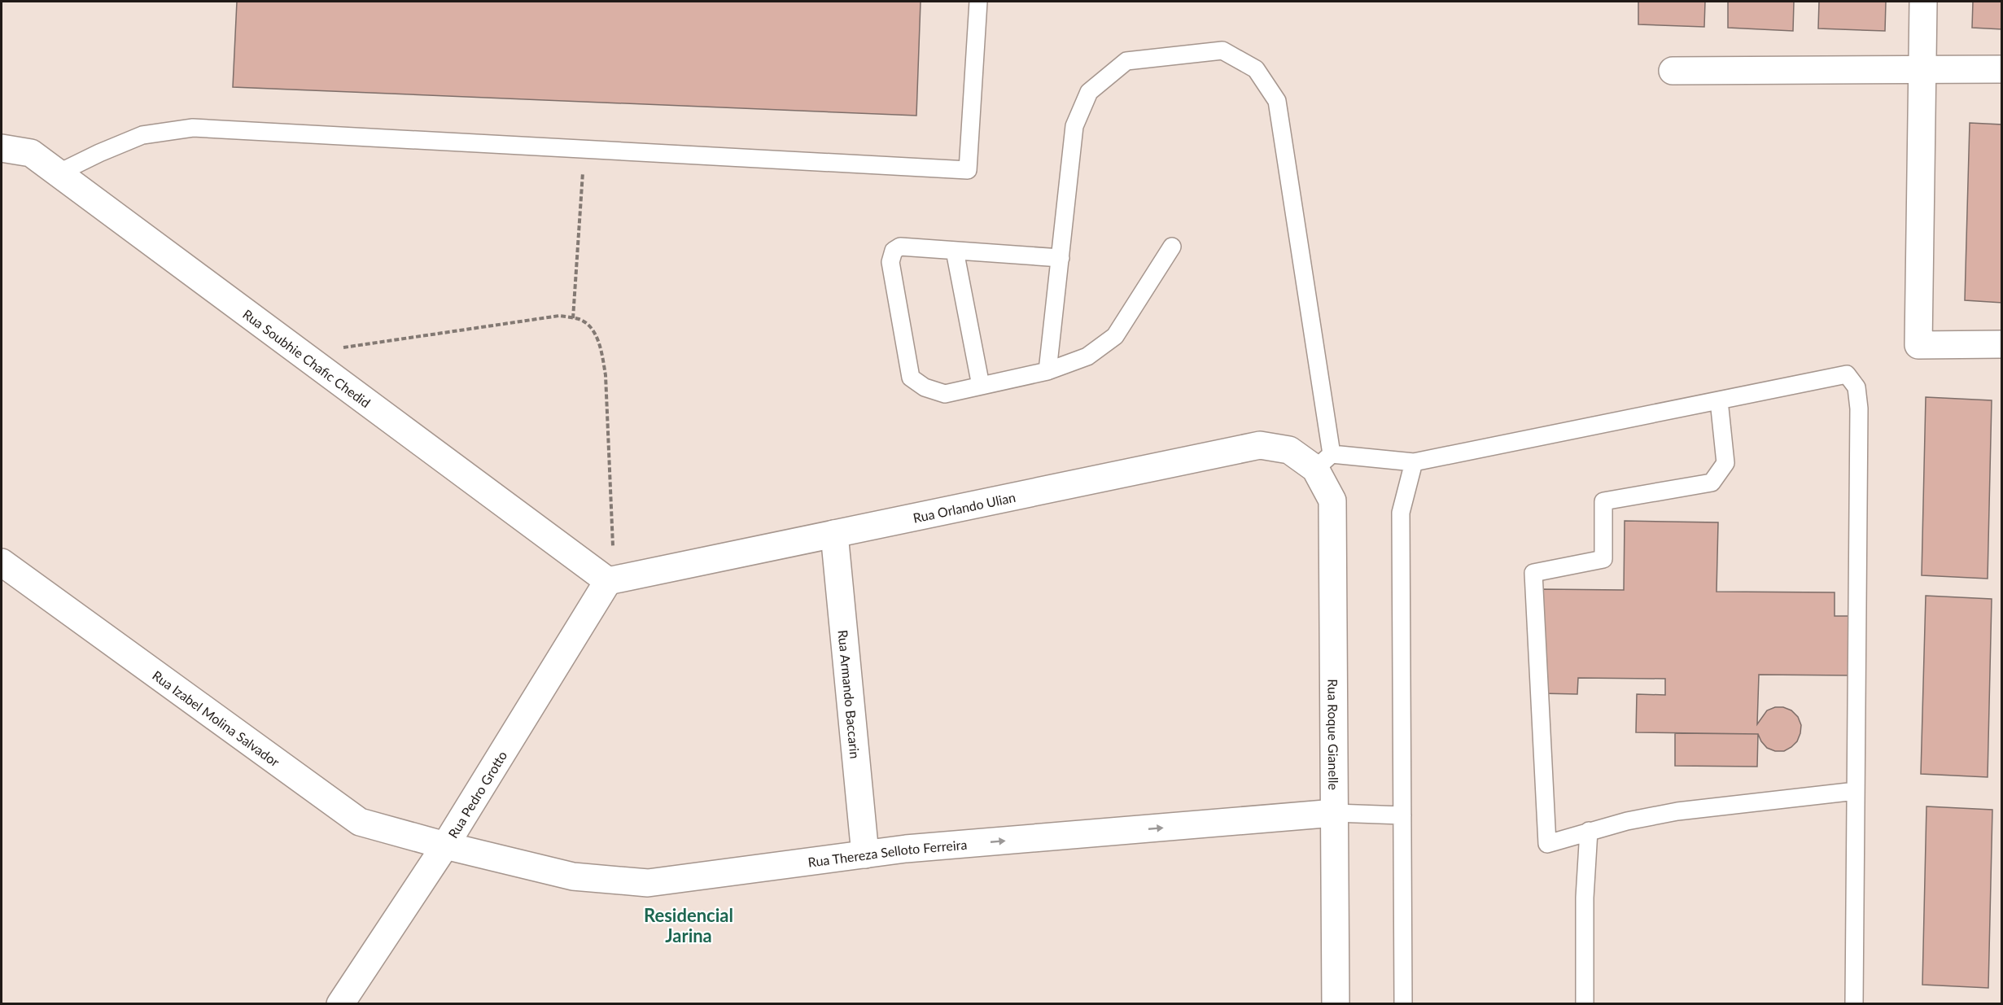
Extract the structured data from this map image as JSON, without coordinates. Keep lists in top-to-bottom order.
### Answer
{
  "streets": {
    "street": [
      "Rua Soubhie Chafic Chedid",
      "Rua Orlando Ulian",
      "Rua Armando Baccarin",
      "Rua Izabel Molina Salvador",
      "Rua Roque Gianelle",
      "Rua Pedro Grotto",
      "Rua Thereza Selloto Ferreira"
    ]
  },
  "crossings": [
    ["Rua Soubhie Chafic Chedid", "Rua Orlando Ulian"],
    ["Rua Soubhie Chafic Chedid", "Rua Pedro Grotto"],
    ["Rua Orlando Ulian", "Rua Armando Baccarin"],
    ["Rua Orlando Ulian", "Rua Roque Gianelle"],
    ["Rua Orlando Ulian", "Rua Pedro Grotto"],
    ["Rua Armando Baccarin", "Rua Thereza Selloto Ferreira"],
    ["Rua Izabel Molina Salvador", "Rua Pedro Grotto"],
    ["Rua Izabel Molina Salvador", "Rua Thereza Selloto Ferreira"],
    ["Rua Roque Gianelle", "Rua Thereza Selloto Ferreira"],
    ["Rua Pedro Grotto", "Rua Thereza Selloto Ferreira"]
  ],
  "one_way": ["Rua Thereza Selloto Ferreira"],
  "districts": ["Residencial Jarina"]
}
